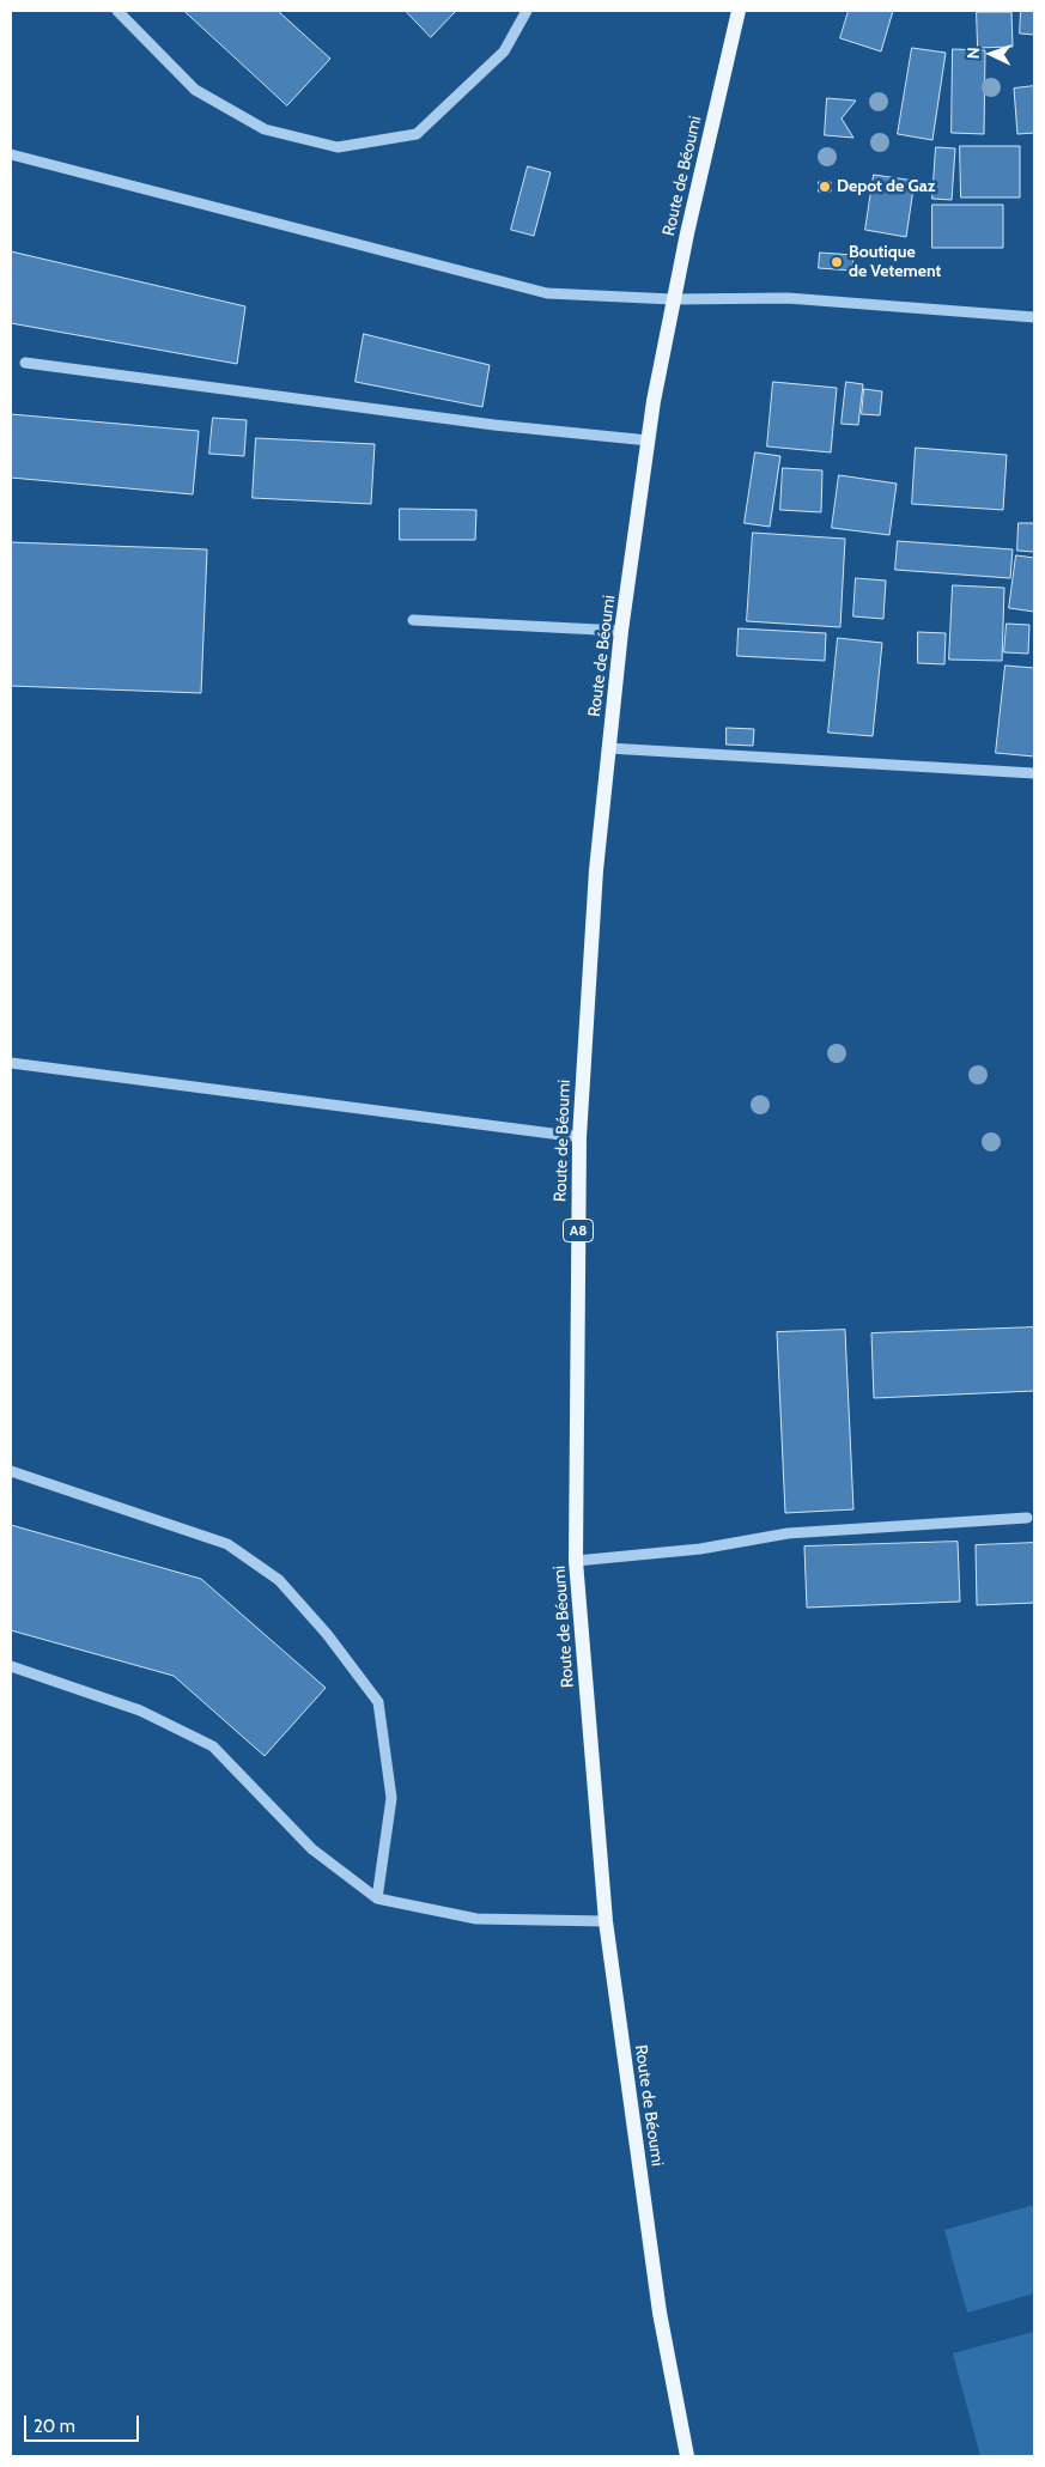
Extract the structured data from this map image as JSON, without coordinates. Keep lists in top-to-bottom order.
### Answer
{
  "streets": {
    "main road": ["Route de Béoumi", "A8"]
  },
  "places": ["Depot de Gaz", "Boutique de Vetement"],
  "scale_bar": "20 m",
  "north": "left"
}
